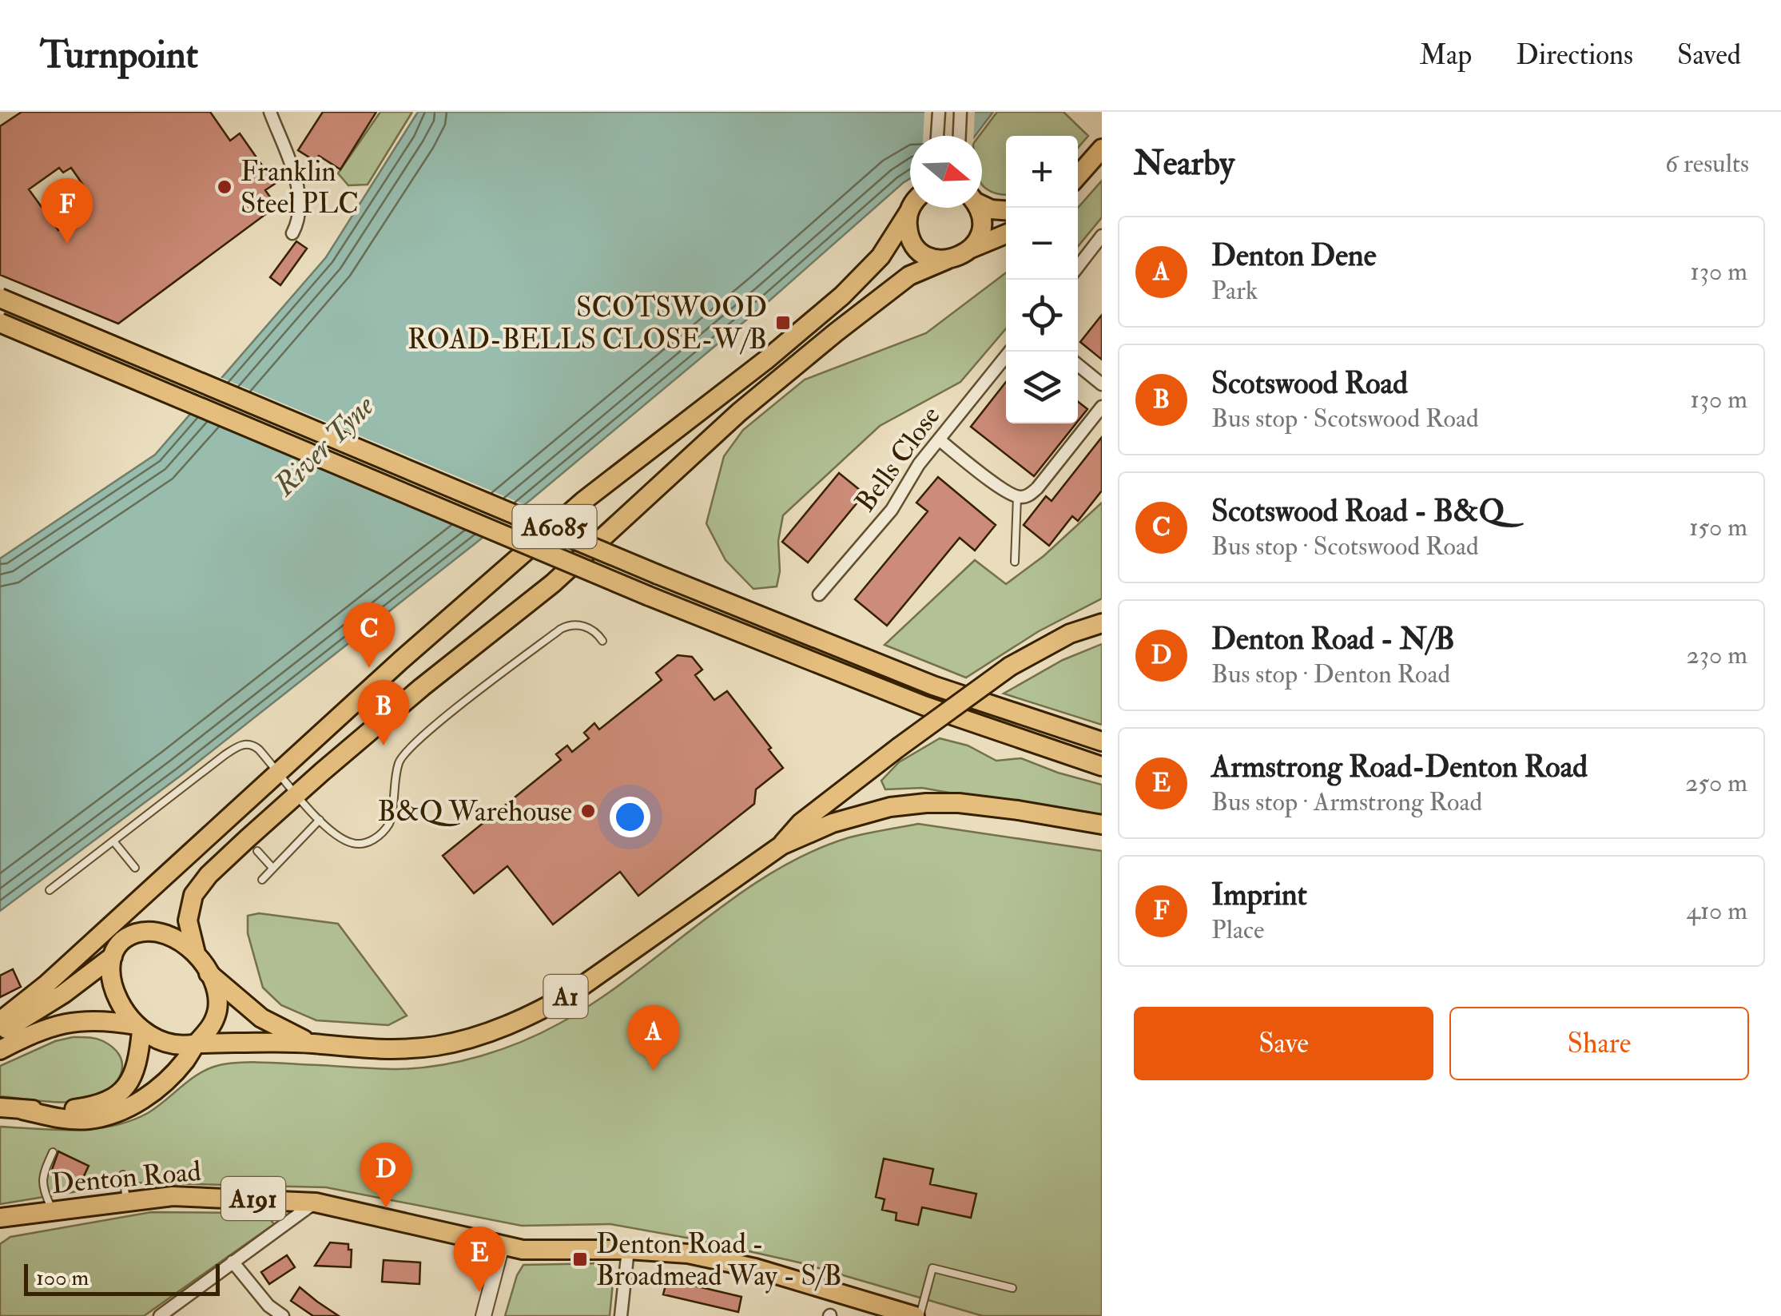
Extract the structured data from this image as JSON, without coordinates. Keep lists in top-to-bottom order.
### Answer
{
  "streets": {
    "main road": [
      "A6085",
      "A1",
      "Denton Road",
      "A191"
    ],
    "street": ["Bells Close"]
  },
  "crossings": [
    ["A6085", "A1"]
  ],
  "water": ["River Tyne"],
  "places": {
    "other": ["Franklin Steel PLC", "B&Q Warehouse"],
    "transit": ["SCOTSWOOD ROAD-BELLS CLOSE-W/B", "Denton Road - Broadmead Way - S/B"]
  },
  "scale_bar": "100 m",
  "north": "right",
  "page": {
    "header": "Turnpoint",
    "nav": ["Map", "Directions", "Saved"],
    "heading": ["Nearby", "6 results"],
    "map_buttons": ["+", "−"],
    "pins": [
      "F",
      "C",
      "B",
      "A",
      "D",
      "E"
    ],
    "list": [
      {
        "mark": "A",
        "name": "Denton Dene",
        "note": "Park",
        "value": "130 m"
      },
      {
        "mark": "B",
        "name": "Scotswood Road",
        "note": "Bus stop · Scotswood Road",
        "value": "130 m"
      },
      {
        "mark": "C",
        "name": "Scotswood Road - B&Q",
        "note": "Bus stop · Scotswood Road",
        "value": "150 m"
      },
      {
        "mark": "D",
        "name": "Denton Road - N/B",
        "note": "Bus stop · Denton Road",
        "value": "230 m"
      },
      {
        "mark": "E",
        "name": "Armstrong Road-Denton Road",
        "note": "Bus stop · Armstrong Road",
        "value": "250 m"
      },
      {
        "mark": "F",
        "name": "Imprint",
        "note": "Place",
        "value": "410 m"
      }
    ],
    "buttons": ["Save", "Share"],
    "scale": "100 m"
  }
}
